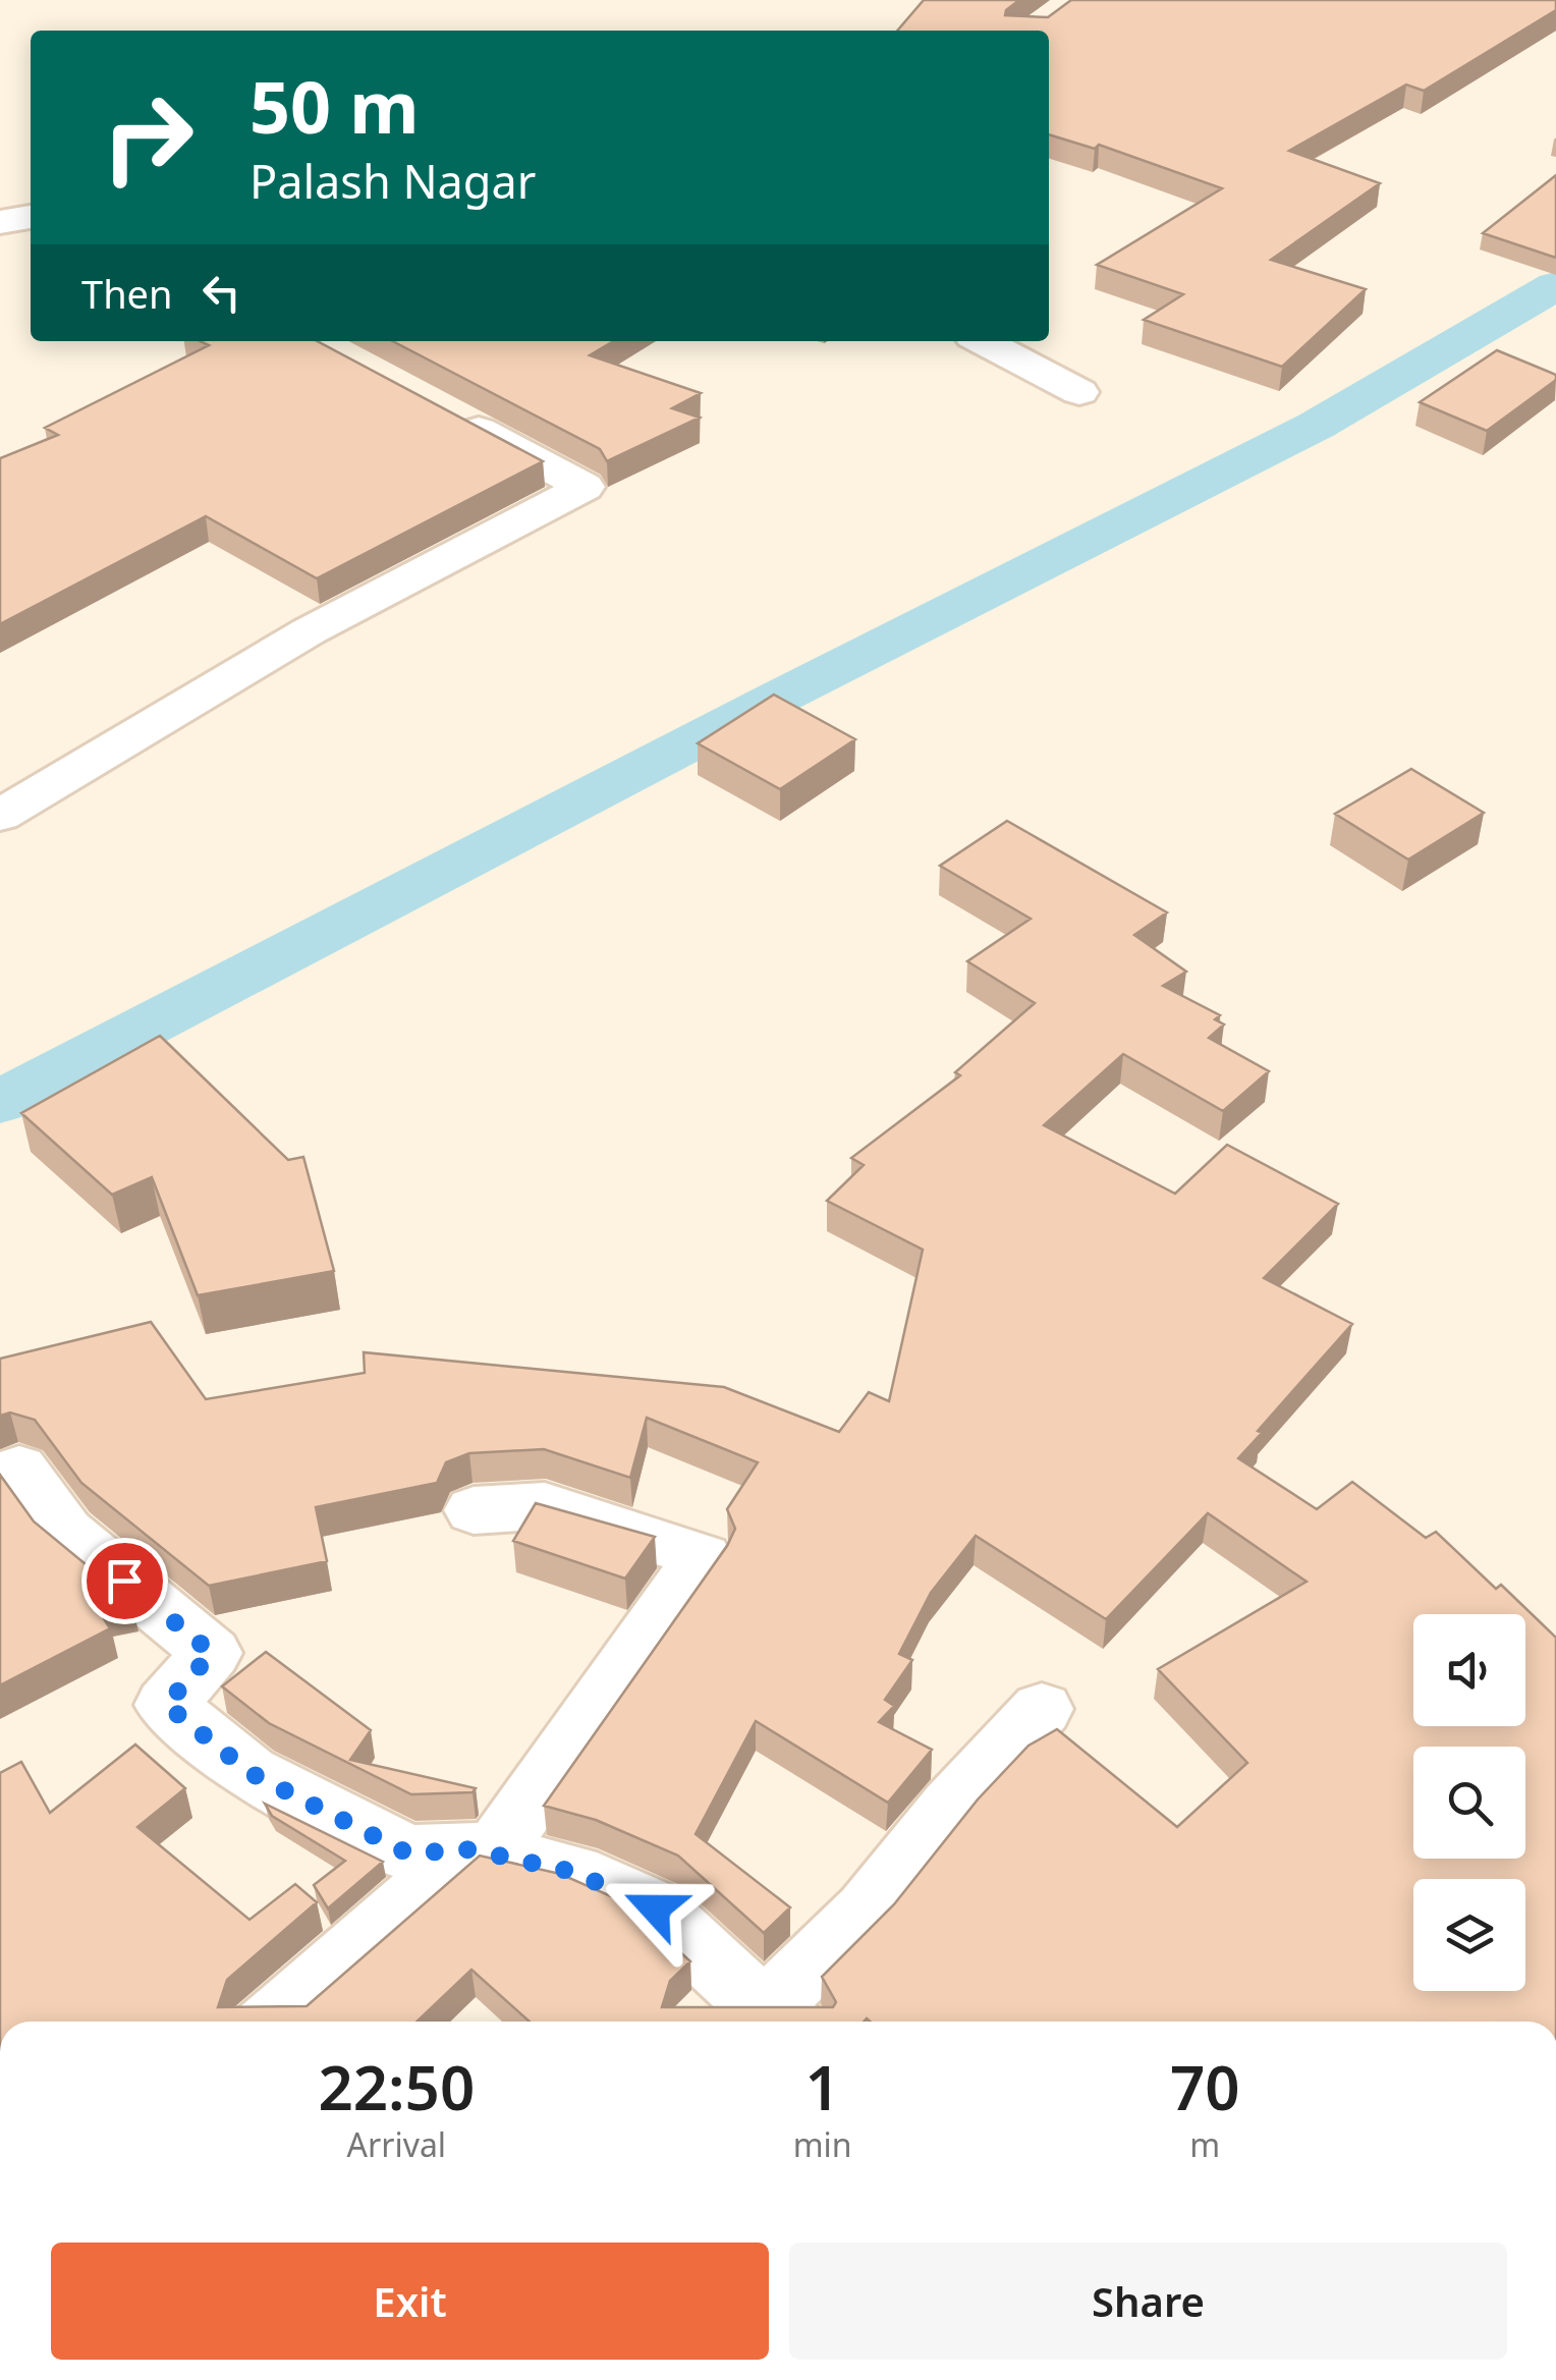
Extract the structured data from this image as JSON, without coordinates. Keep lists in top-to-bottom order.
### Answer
{
  "page": {
    "turn": ["50 m", "Palash Nagar"],
    "then": "Then",
    "eta": [
      "22:50",
      "Arrival",
      "1",
      "min",
      "70",
      "m"
    ],
    "buttons": ["Exit", "Share"]
  }
}
